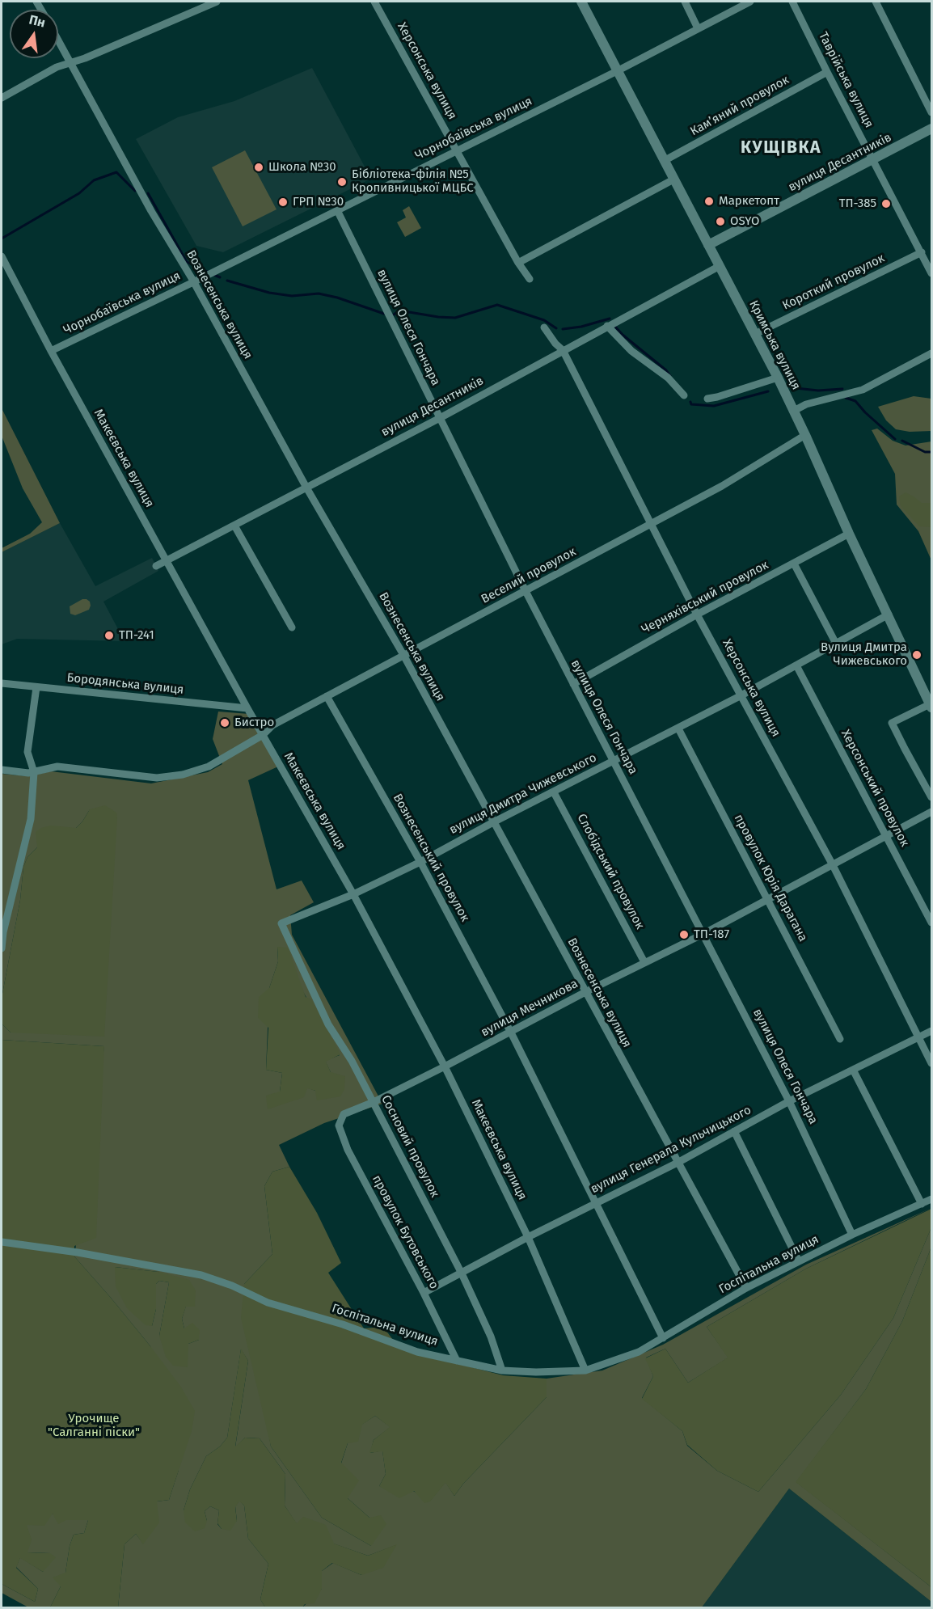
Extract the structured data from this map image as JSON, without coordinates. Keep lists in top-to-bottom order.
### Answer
{
  "streets": {
    "street": [
      "Херсонська вулиця",
      "Таврійська вулиця",
      "Камʼяний провулок",
      "Чорнобаївська вулиця",
      "вулиця Десантників",
      "Короткий провулок",
      "Вознесенська вулиця",
      "вулиця Олеся Гончара",
      "Кримська вулиця",
      "Макеєвська вулиця",
      "Веселий провулок",
      "Черняхівський провулок",
      "Бородянська вулиця",
      "Херсонський провулок",
      "вулиця Дмитра Чижевського",
      "Вознесенський провулок",
      "Слобідський провулок",
      "провулок Юрія Дарагана",
      "вулиця Мечникова",
      "Сосновий провулок",
      "вулиця Генерала Кульчицького",
      "провулок Бутовського",
      "Госпітальна вулиця"
    ]
  },
  "crossings": [
    ["Херсонська вулиця", "Чорнобаївська вулиця"],
    ["Херсонська вулиця", "вулиця Десантників"],
    ["Херсонська вулиця", "Веселий провулок"],
    ["Херсонська вулиця", "Черняхівський провулок"],
    ["Херсонська вулиця", "вулиця Дмитра Чижевського"],
    ["Херсонська вулиця", "вулиця Мечникова"],
    ["Херсонська вулиця", "вулиця Генерала Кульчицького"],
    ["Таврійська вулиця", "Камʼяний провулок"],
    ["Таврійська вулиця", "вулиця Десантників"],
    ["Таврійська вулиця", "Короткий провулок"],
    ["Камʼяний провулок", "Кримська вулиця"],
    ["Чорнобаївська вулиця", "Вознесенська вулиця"],
    ["Чорнобаївська вулиця", "вулиця Олеся Гончара"],
    ["Чорнобаївська вулиця", "Кримська вулиця"],
    ["Чорнобаївська вулиця", "Макеєвська вулиця"],
    ["вулиця Десантників", "Вознесенська вулиця"],
    ["вулиця Десантників", "вулиця Олеся Гончара"],
    ["вулиця Десантників", "Кримська вулиця"],
    ["вулиця Десантників", "Макеєвська вулиця"],
    ["Короткий провулок", "Кримська вулиця"],
    ["Вознесенська вулиця", "Веселий провулок"],
    ["Вознесенська вулиця", "вулиця Дмитра Чижевського"],
    ["Вознесенська вулиця", "вулиця Мечникова"],
    ["Вознесенська вулиця", "вулиця Генерала Кульчицького"],
    ["Вознесенська вулиця", "Госпітальна вулиця"],
    ["вулиця Олеся Гончара", "Веселий провулок"],
    ["вулиця Олеся Гончара", "Черняхівський провулок"],
    ["вулиця Олеся Гончара", "вулиця Дмитра Чижевського"],
    ["вулиця Олеся Гончара", "вулиця Мечникова"],
    ["вулиця Олеся Гончара", "вулиця Генерала Кульчицького"],
    ["вулиця Олеся Гончара", "Госпітальна вулиця"],
    ["Кримська вулиця", "Веселий провулок"],
    ["Кримська вулиця", "Черняхівський провулок"],
    ["Кримська вулиця", "вулиця Дмитра Чижевського"],
    ["Макеєвська вулиця", "Веселий провулок"],
    ["Макеєвська вулиця", "Бородянська вулиця"],
    ["Макеєвська вулиця", "вулиця Дмитра Чижевського"],
    ["Макеєвська вулиця", "вулиця Мечникова"],
    ["Макеєвська вулиця", "вулиця Генерала Кульчицького"],
    ["Макеєвська вулиця", "Госпітальна вулиця"],
    ["Веселий провулок", "Вознесенський провулок"],
    ["Херсонський провулок", "вулиця Дмитра Чижевського"],
    ["Херсонський провулок", "вулиця Мечникова"],
    ["вулиця Дмитра Чижевського", "Вознесенський провулок"],
    ["вулиця Дмитра Чижевського", "Слобідський провулок"],
    ["вулиця Дмитра Чижевського", "провулок Юрія Дарагана"],
    ["вулиця Дмитра Чижевського", "Сосновий провулок"],
    ["Вознесенський провулок", "вулиця Мечникова"],
    ["Вознесенський провулок", "вулиця Генерала Кульчицького"],
    ["Вознесенський провулок", "Госпітальна вулиця"],
    ["Слобідський провулок", "вулиця Мечникова"],
    ["провулок Юрія Дарагана", "вулиця Мечникова"],
    ["вулиця Мечникова", "Сосновий провулок"],
    ["вулиця Мечникова", "провулок Бутовського"],
    ["Сосновий провулок", "вулиця Генерала Кульчицького"],
    ["Сосновий провулок", "Госпітальна вулиця"],
    ["вулиця Генерала Кульчицького", "провулок Бутовського"],
    ["провулок Бутовського", "Госпітальна вулиця"]
  ],
  "districts": ["КУЩІВКА"],
  "parks": ["Урочище \"Салганні піски\""],
  "places": [
    "Школа №30",
    "Бібліотека-філія №5 Кропивницької МЦБС",
    "Маркетопт",
    "ГРП №30",
    "ТП-385",
    "OSYO",
    "ТП-241",
    "Вулиця Дмитра Чижевського",
    "Бистро",
    "ТП-187"
  ],
  "north": "top"
}
